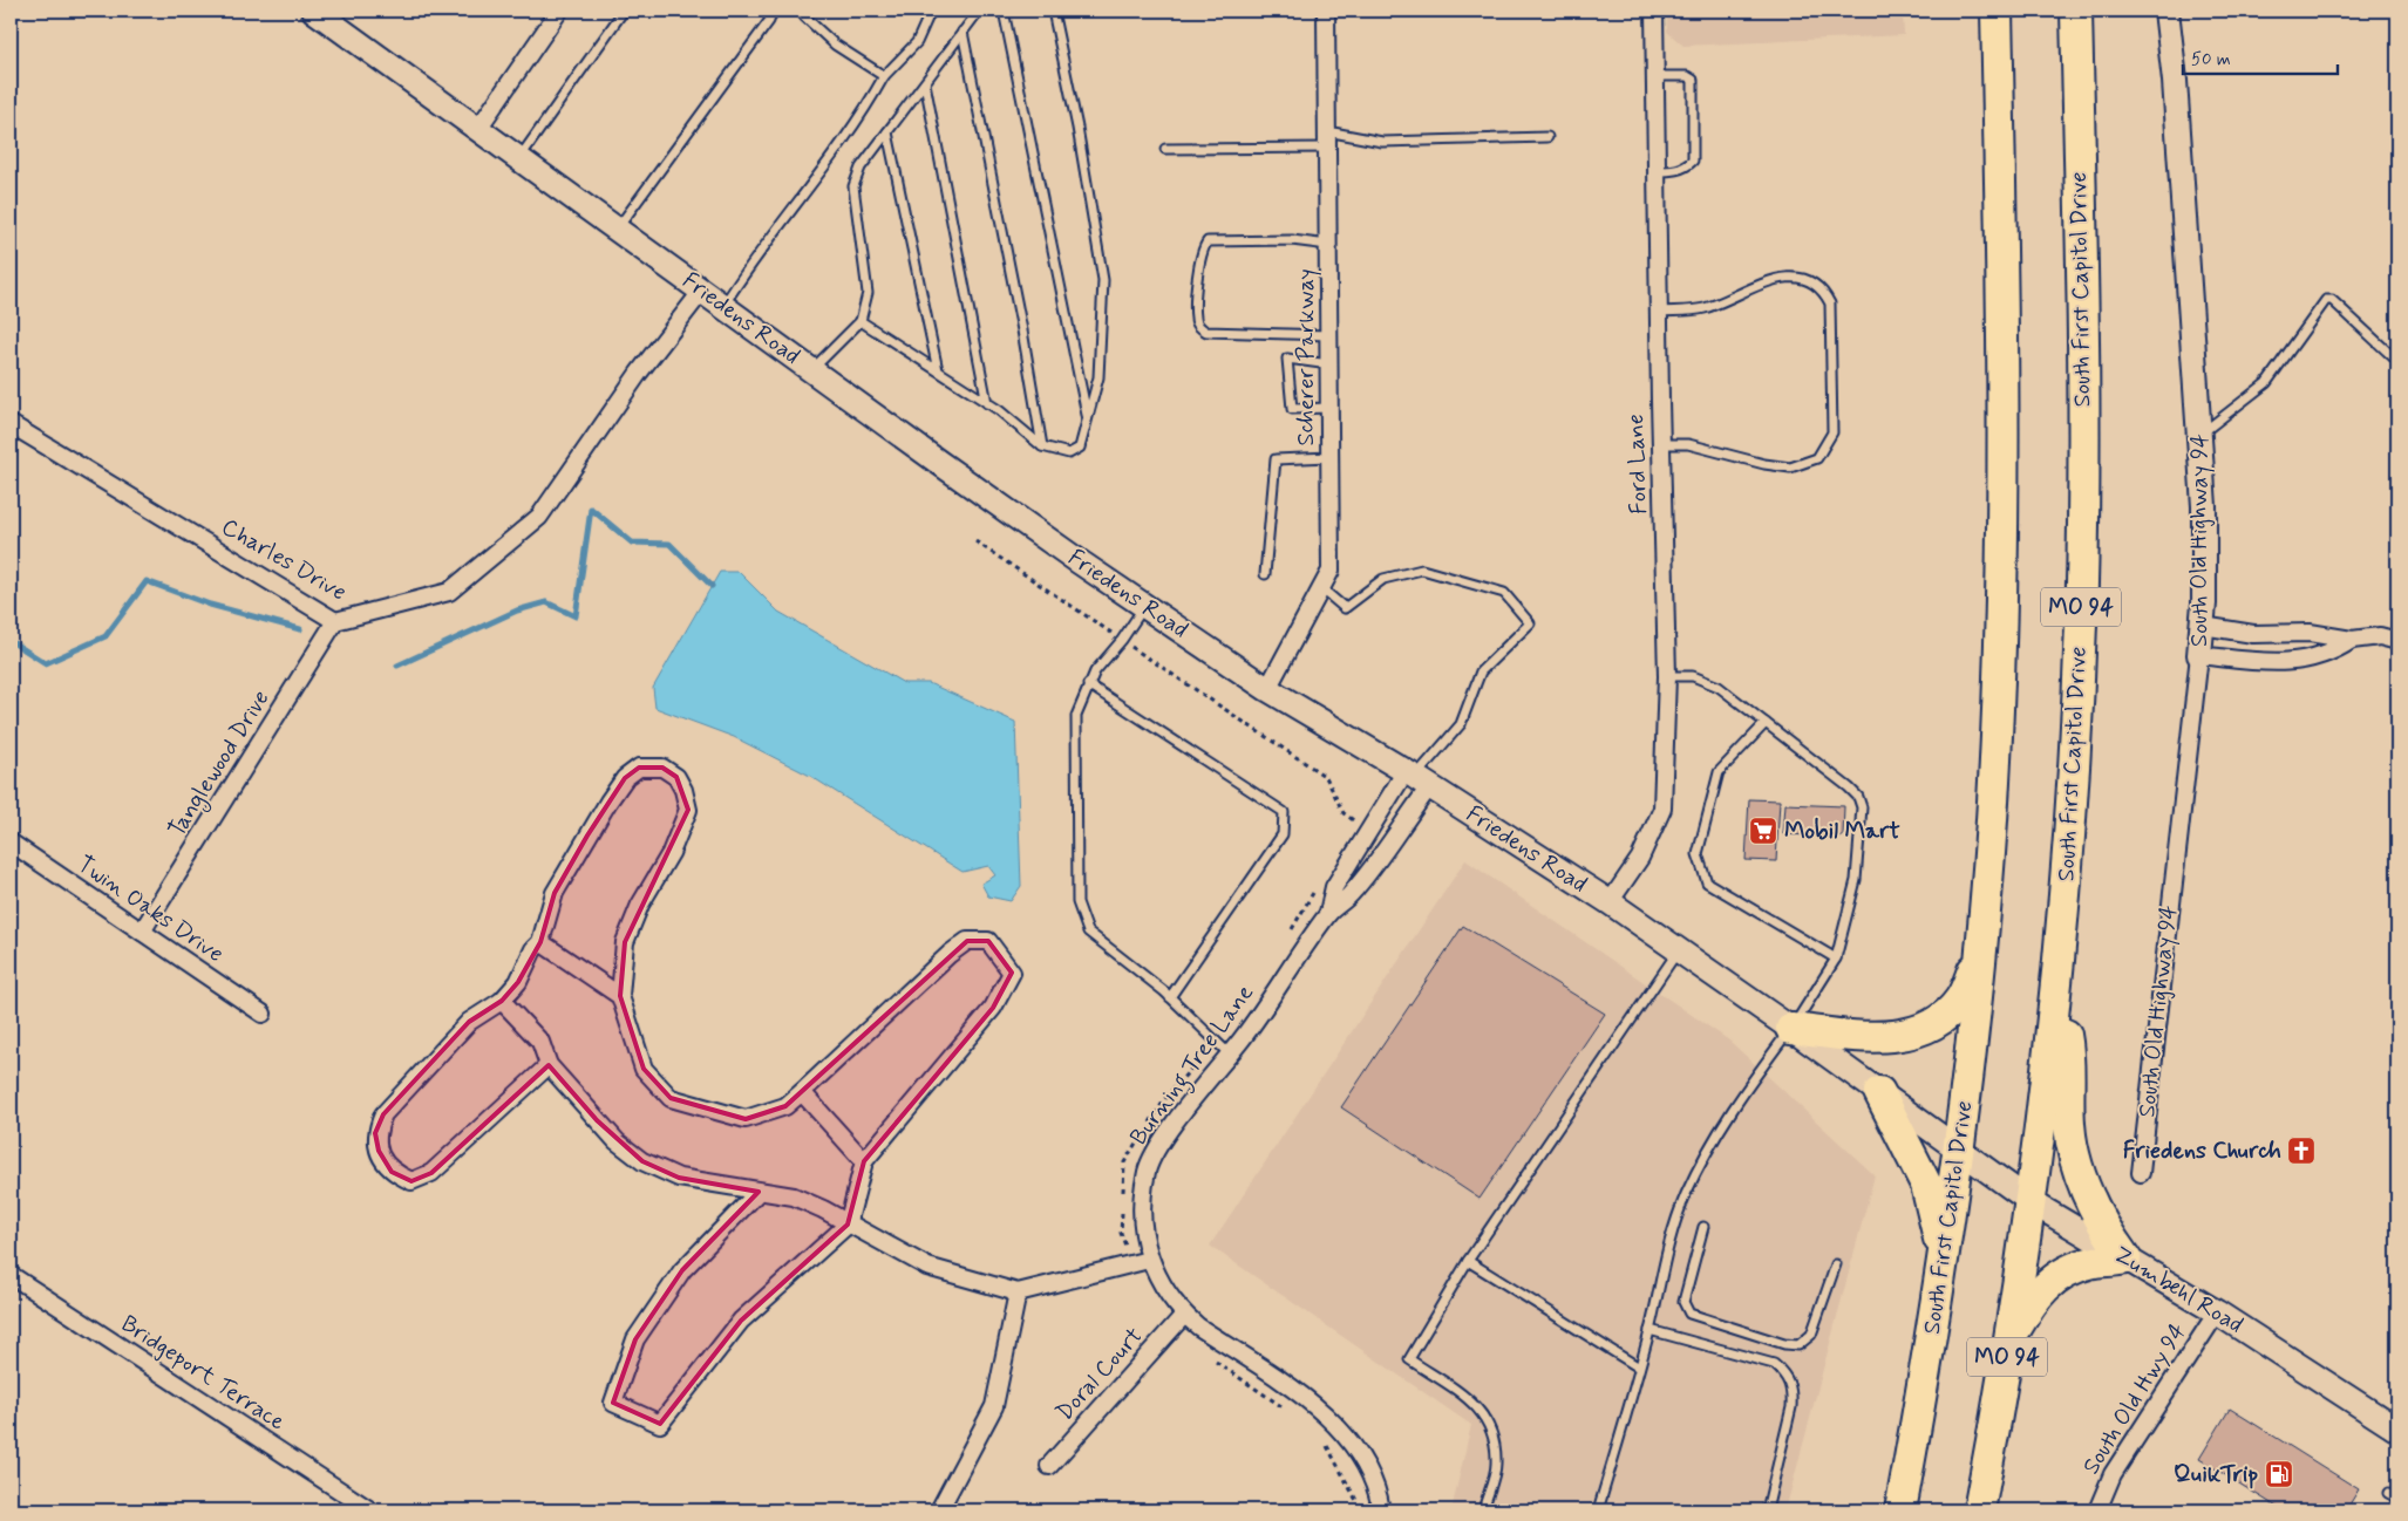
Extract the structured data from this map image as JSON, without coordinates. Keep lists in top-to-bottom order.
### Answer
{
  "streets": {
    "highway": ["South First Capitol Drive", "MO 94"],
    "main road": ["Friedens Road", "South Old Highway 94", "Zumbehl Road"],
    "street": [
      "Scherer Parkway",
      "Ford Lane",
      "Charles Drive",
      "Tanglewood Drive",
      "Twin Oaks Drive",
      "Burning Tree Lane",
      "Bridgeport Terrace",
      "Doral Court",
      "South Old Hwy 94"
    ]
  },
  "crossings": [
    ["South First Capitol Drive", "Friedens Road"],
    ["South First Capitol Drive", "Zumbehl Road"],
    ["Friedens Road", "Scherer Parkway"],
    ["Friedens Road", "Ford Lane"],
    ["Friedens Road", "Charles Drive"],
    ["Friedens Road", "Burning Tree Lane"],
    ["Friedens Road", "Zumbehl Road"],
    ["Charles Drive", "Tanglewood Drive"],
    ["Tanglewood Drive", "Twin Oaks Drive"],
    ["Burning Tree Lane", "Doral Court"],
    ["Zumbehl Road", "South Old Hwy 94"]
  ],
  "places": {
    "supermarket": ["Mobil Mart"],
    "church": ["Friedens Church"],
    "fuel station": ["QuikTrip"]
  },
  "scale_bar": "50 m"
}
